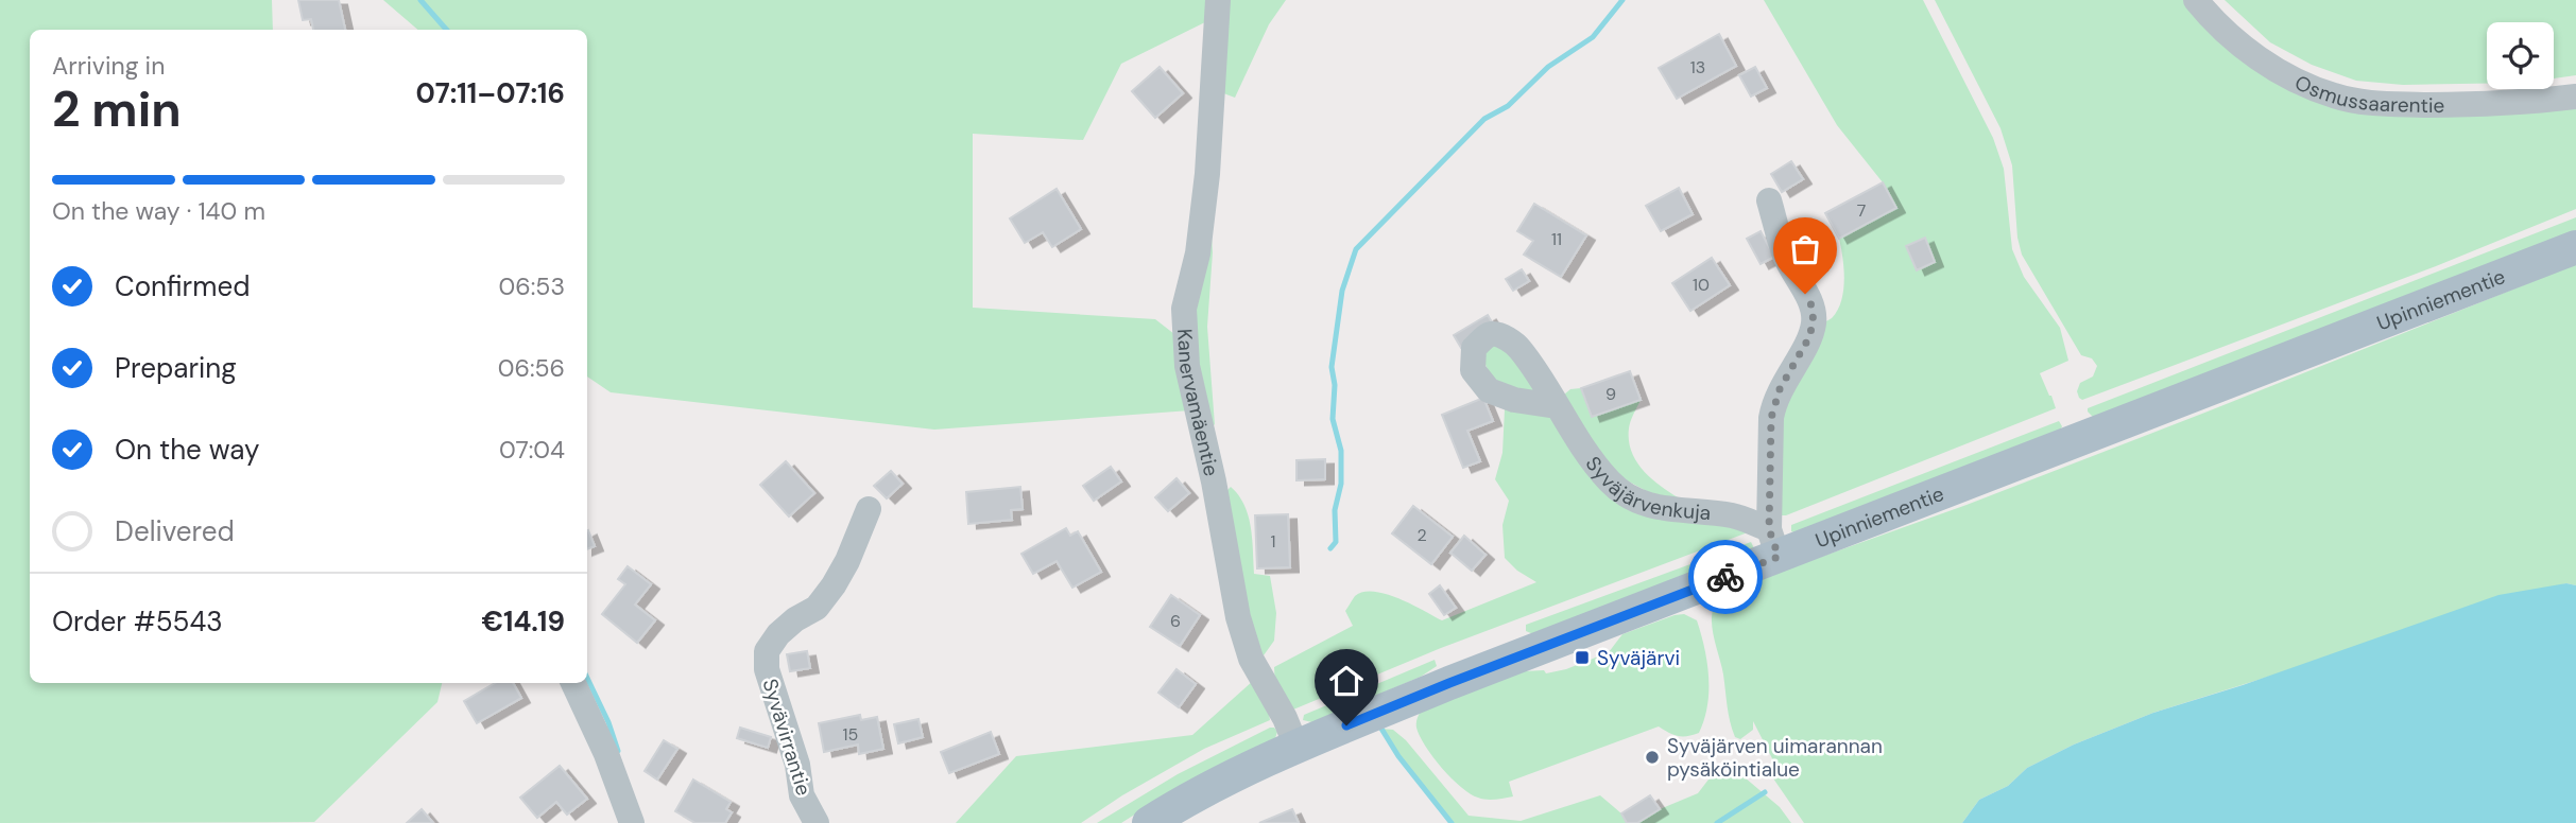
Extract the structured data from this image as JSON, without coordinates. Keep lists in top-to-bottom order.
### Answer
{
  "streets": {
    "main road": ["Upinniementie"],
    "street": [
      "Osmussaarentie",
      "Kanervamäentie",
      "Syväjärvenkuja",
      "Syvävirrantie"
    ]
  },
  "crossings": [
    ["Upinniementie", "Kanervamäentie"],
    ["Upinniementie", "Syväjärvenkuja"]
  ],
  "places": {
    "transit": ["Syväjärvi"],
    "other": ["Syväjärven uimarannan pysäköintialue"]
  },
  "house_numbers": [
    "13",
    "7",
    "11",
    "10",
    "9",
    "2",
    "1",
    "6",
    "15"
  ],
  "page": {
    "heading": ["2 min", "Arriving in", "07:11–07:16"],
    "panel": ["Order #5543", "€14.19"],
    "bar": "On the way · 140 m",
    "list": [
      ["Confirmed", "06:53"],
      ["Preparing", "06:56"],
      ["On the way", "07:04"],
      "Delivered"
    ]
  }
}
